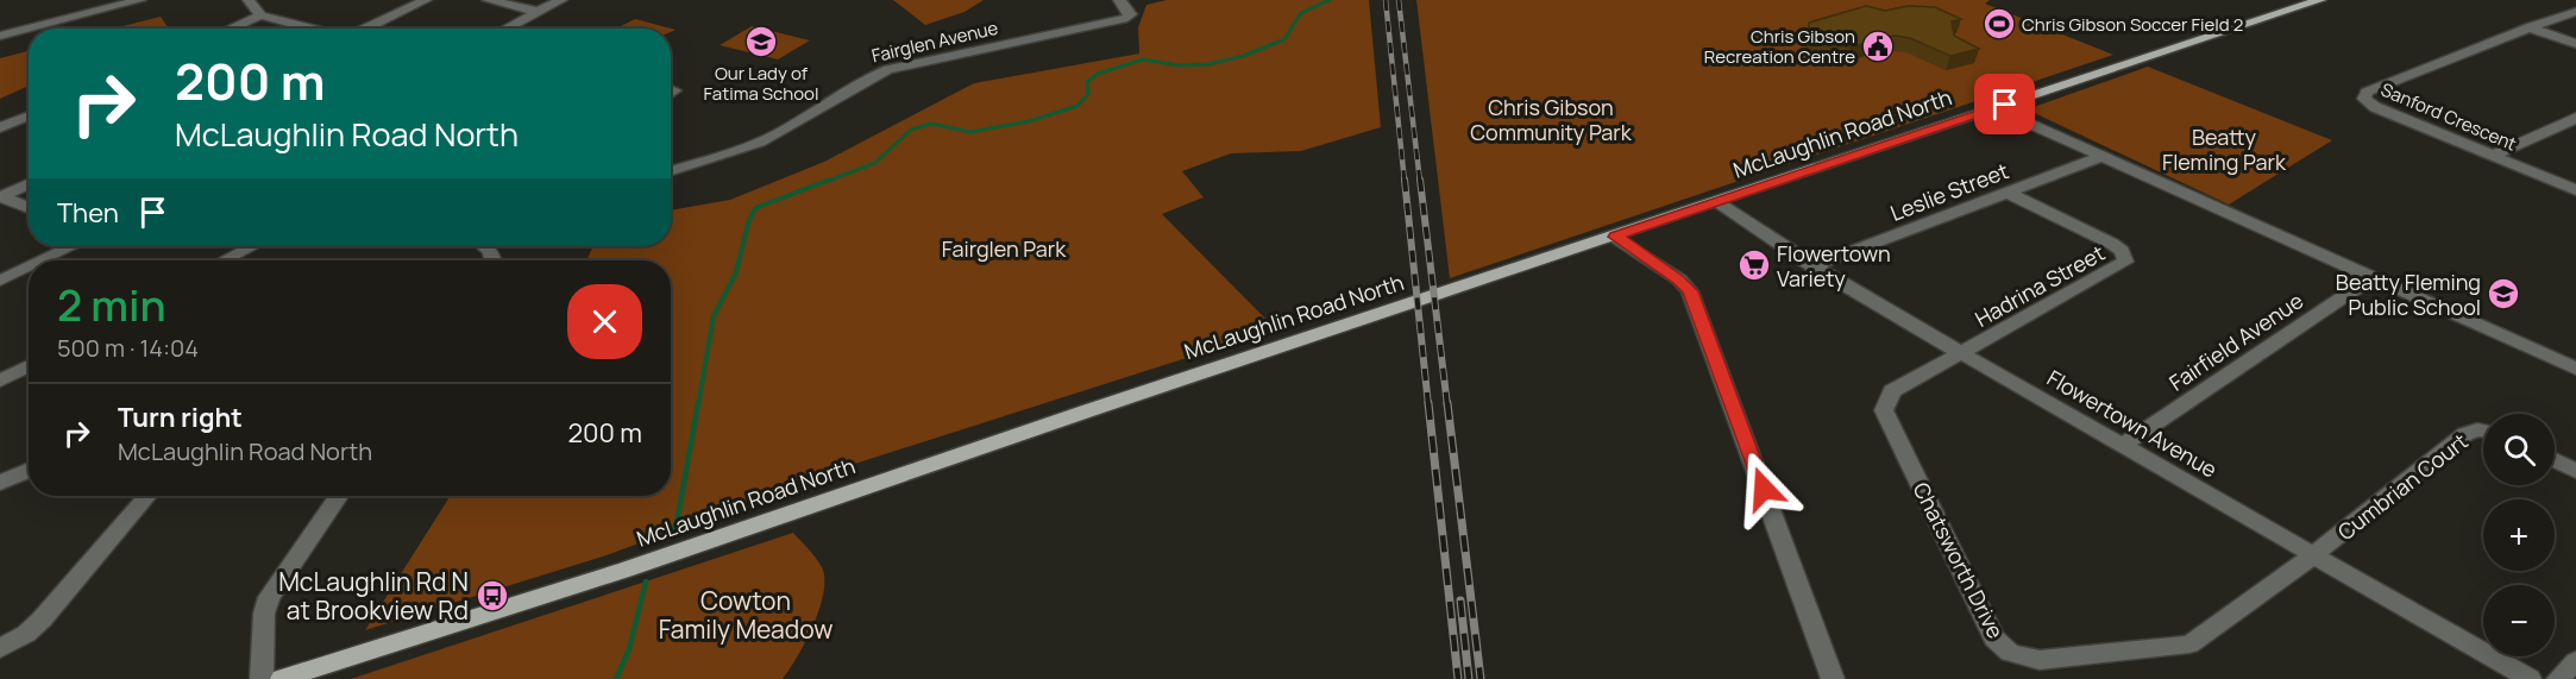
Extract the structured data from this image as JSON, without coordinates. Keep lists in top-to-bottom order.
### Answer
{
  "streets": {
    "main road": ["McLaughlin Road North"],
    "street": [
      "Fairglen Avenue",
      "Sanford Crescent",
      "Leslie Street",
      "Hadrina Street",
      "Fairfield Avenue",
      "Flowertown Avenue",
      "Cumbrian Court",
      "Chatsworth Drive"
    ]
  },
  "crossings": [
    ["McLaughlin Road North", "Flowertown Avenue"],
    ["Leslie Street", "Hadrina Street"],
    ["Leslie Street", "Flowertown Avenue"],
    ["Hadrina Street", "Flowertown Avenue"],
    ["Hadrina Street", "Chatsworth Drive"],
    ["Fairfield Avenue", "Flowertown Avenue"],
    ["Flowertown Avenue", "Cumbrian Court"],
    ["Flowertown Avenue", "Chatsworth Drive"],
    ["Cumbrian Court", "Chatsworth Drive"]
  ],
  "parks": [
    "Chris Gibson Community Park",
    "Beatty Fleming Park",
    "Fairglen Park",
    "Cowton Family Meadow"
  ],
  "places": {
    "sports": ["Chris Gibson Soccer Field 2"],
    "school or university": ["Our Lady of Fatima School", "Beatty Fleming Public School"],
    "public building": ["Chris Gibson Recreation Centre"],
    "supermarket": ["Flowertown Variety"],
    "bus stop": ["McLaughlin Rd N at Brookview Rd"]
  },
  "page": {
    "turn": ["200 m", "McLaughlin Road North"],
    "then": "Then",
    "heading": ["2 min", "500 m · 14:04"],
    "list": [
      {
        "name": "Turn right",
        "note": "McLaughlin Road North",
        "value": "200 m"
      }
    ],
    "map_buttons": ["+", "−"]
  }
}
